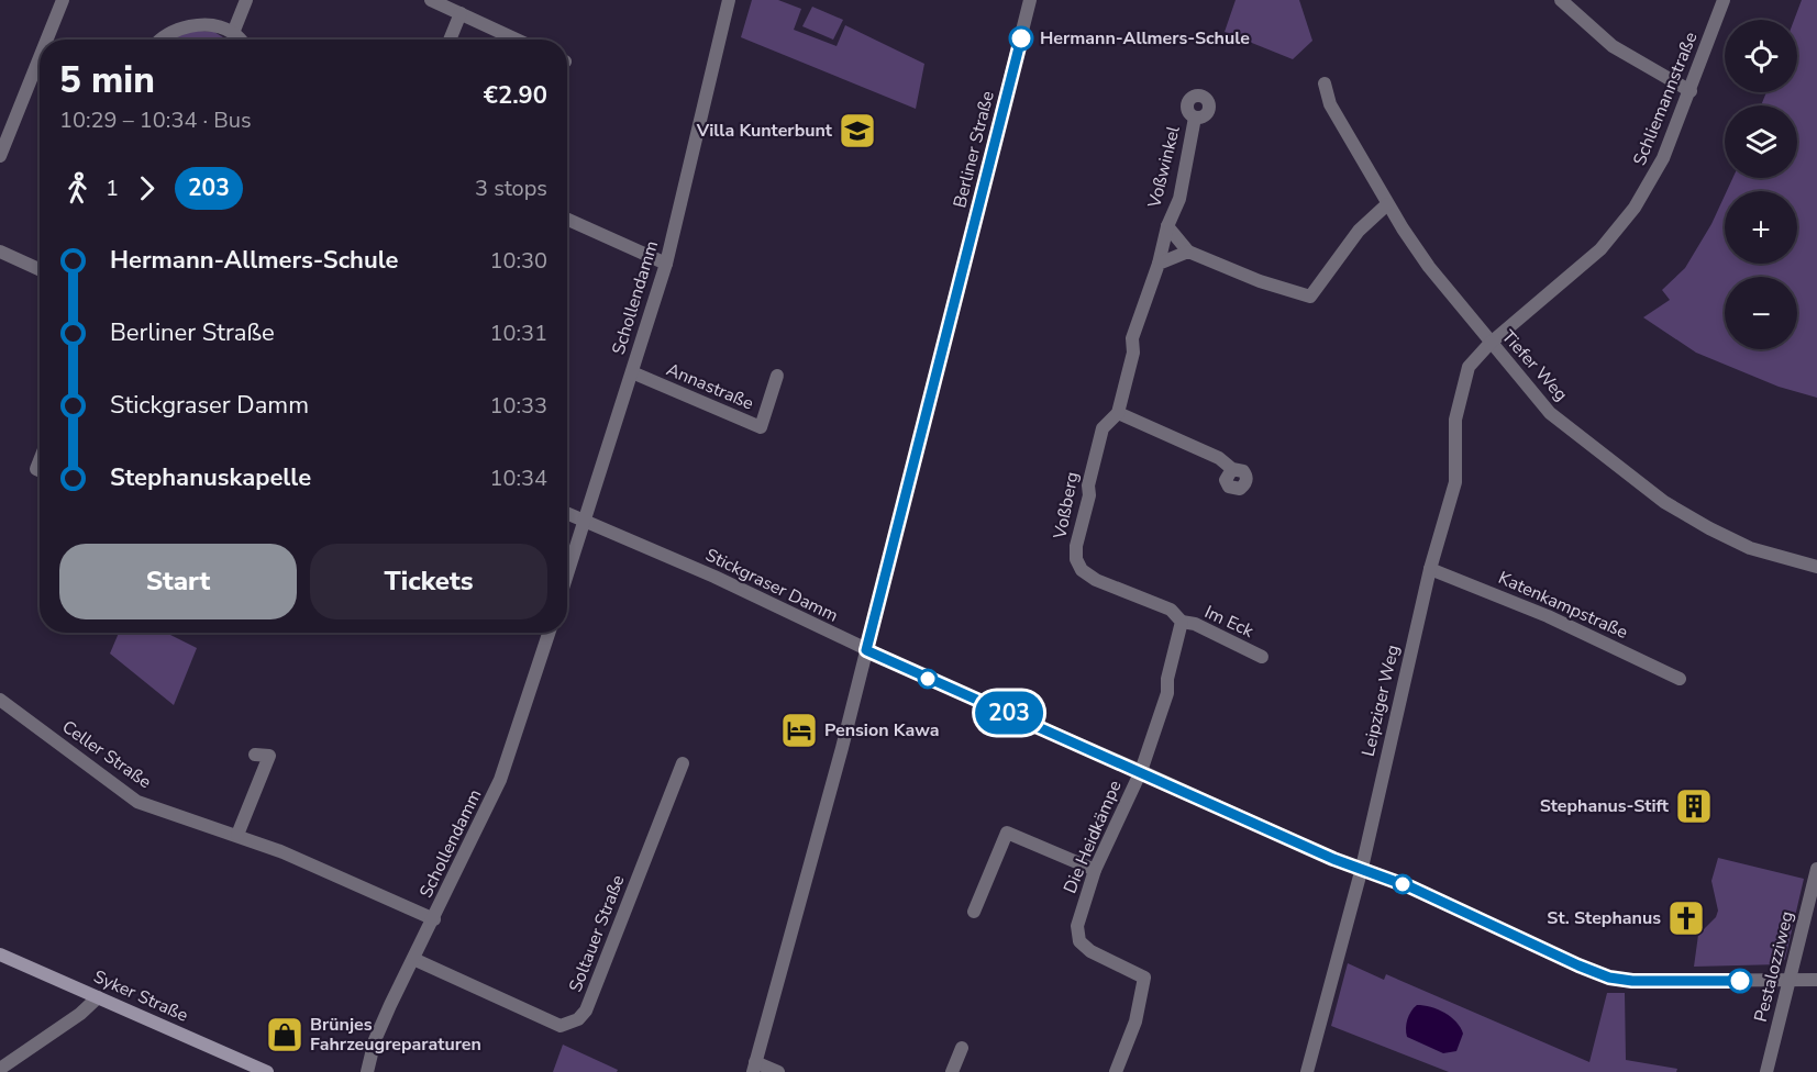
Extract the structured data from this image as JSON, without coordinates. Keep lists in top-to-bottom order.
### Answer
{
  "streets": {
    "main road": ["Syker Straße"],
    "street": [
      "Schliemannstraße",
      "Berliner Straße",
      "Voßwinkel",
      "Schollendamm",
      "Tiefer Weg",
      "Annastraße",
      "Voßberg",
      "Stickgraser Damm",
      "Katenkampstraße",
      "Im Eck",
      "Leipziger Weg",
      "Celler Straße",
      "Die Heidkämpe",
      "Soltauer Straße",
      "Pestalozziweg"
    ]
  },
  "crossings": [
    ["Schliemannstraße", "Tiefer Weg"],
    ["Schliemannstraße", "Leipziger Weg"],
    ["Berliner Straße", "Stickgraser Damm"],
    ["Voßwinkel", "Voßberg"],
    ["Schollendamm", "Annastraße"],
    ["Schollendamm", "Stickgraser Damm"],
    ["Schollendamm", "Celler Straße"],
    ["Schollendamm", "Soltauer Straße"],
    ["Tiefer Weg", "Leipziger Weg"],
    ["Voßberg", "Im Eck"],
    ["Stickgraser Damm", "Leipziger Weg"],
    ["Stickgraser Damm", "Die Heidkämpe"],
    ["Stickgraser Damm", "Pestalozziweg"],
    ["Katenkampstraße", "Leipziger Weg"]
  ],
  "places": {
    "other": ["Hermann-Allmers-Schule"],
    "school or university": ["Villa Kunterbunt"],
    "hotel": ["Pension Kawa"],
    "building": ["Stephanus-Stift"],
    "church": ["St. Stephanus"],
    "shop": ["Brünjes Fahrzeugreparaturen"]
  },
  "lines": ["bus line 203"],
  "page": {
    "on_map": "203",
    "map_buttons": ["+", "−"],
    "heading": ["5 min", "10:29 – 10:34 · Bus", "€2.90"],
    "legs": ["1", "203", "3 stops"],
    "list": [
      {
        "name": "Hermann-Allmers-Schule",
        "value": "10:30"
      },
      {
        "name": "Berliner Straße",
        "value": "10:31"
      },
      {
        "name": "Stickgraser Damm",
        "value": "10:33"
      },
      {
        "name": "Stephanuskapelle",
        "value": "10:34"
      }
    ],
    "buttons": ["Start", "Tickets"]
  }
}
